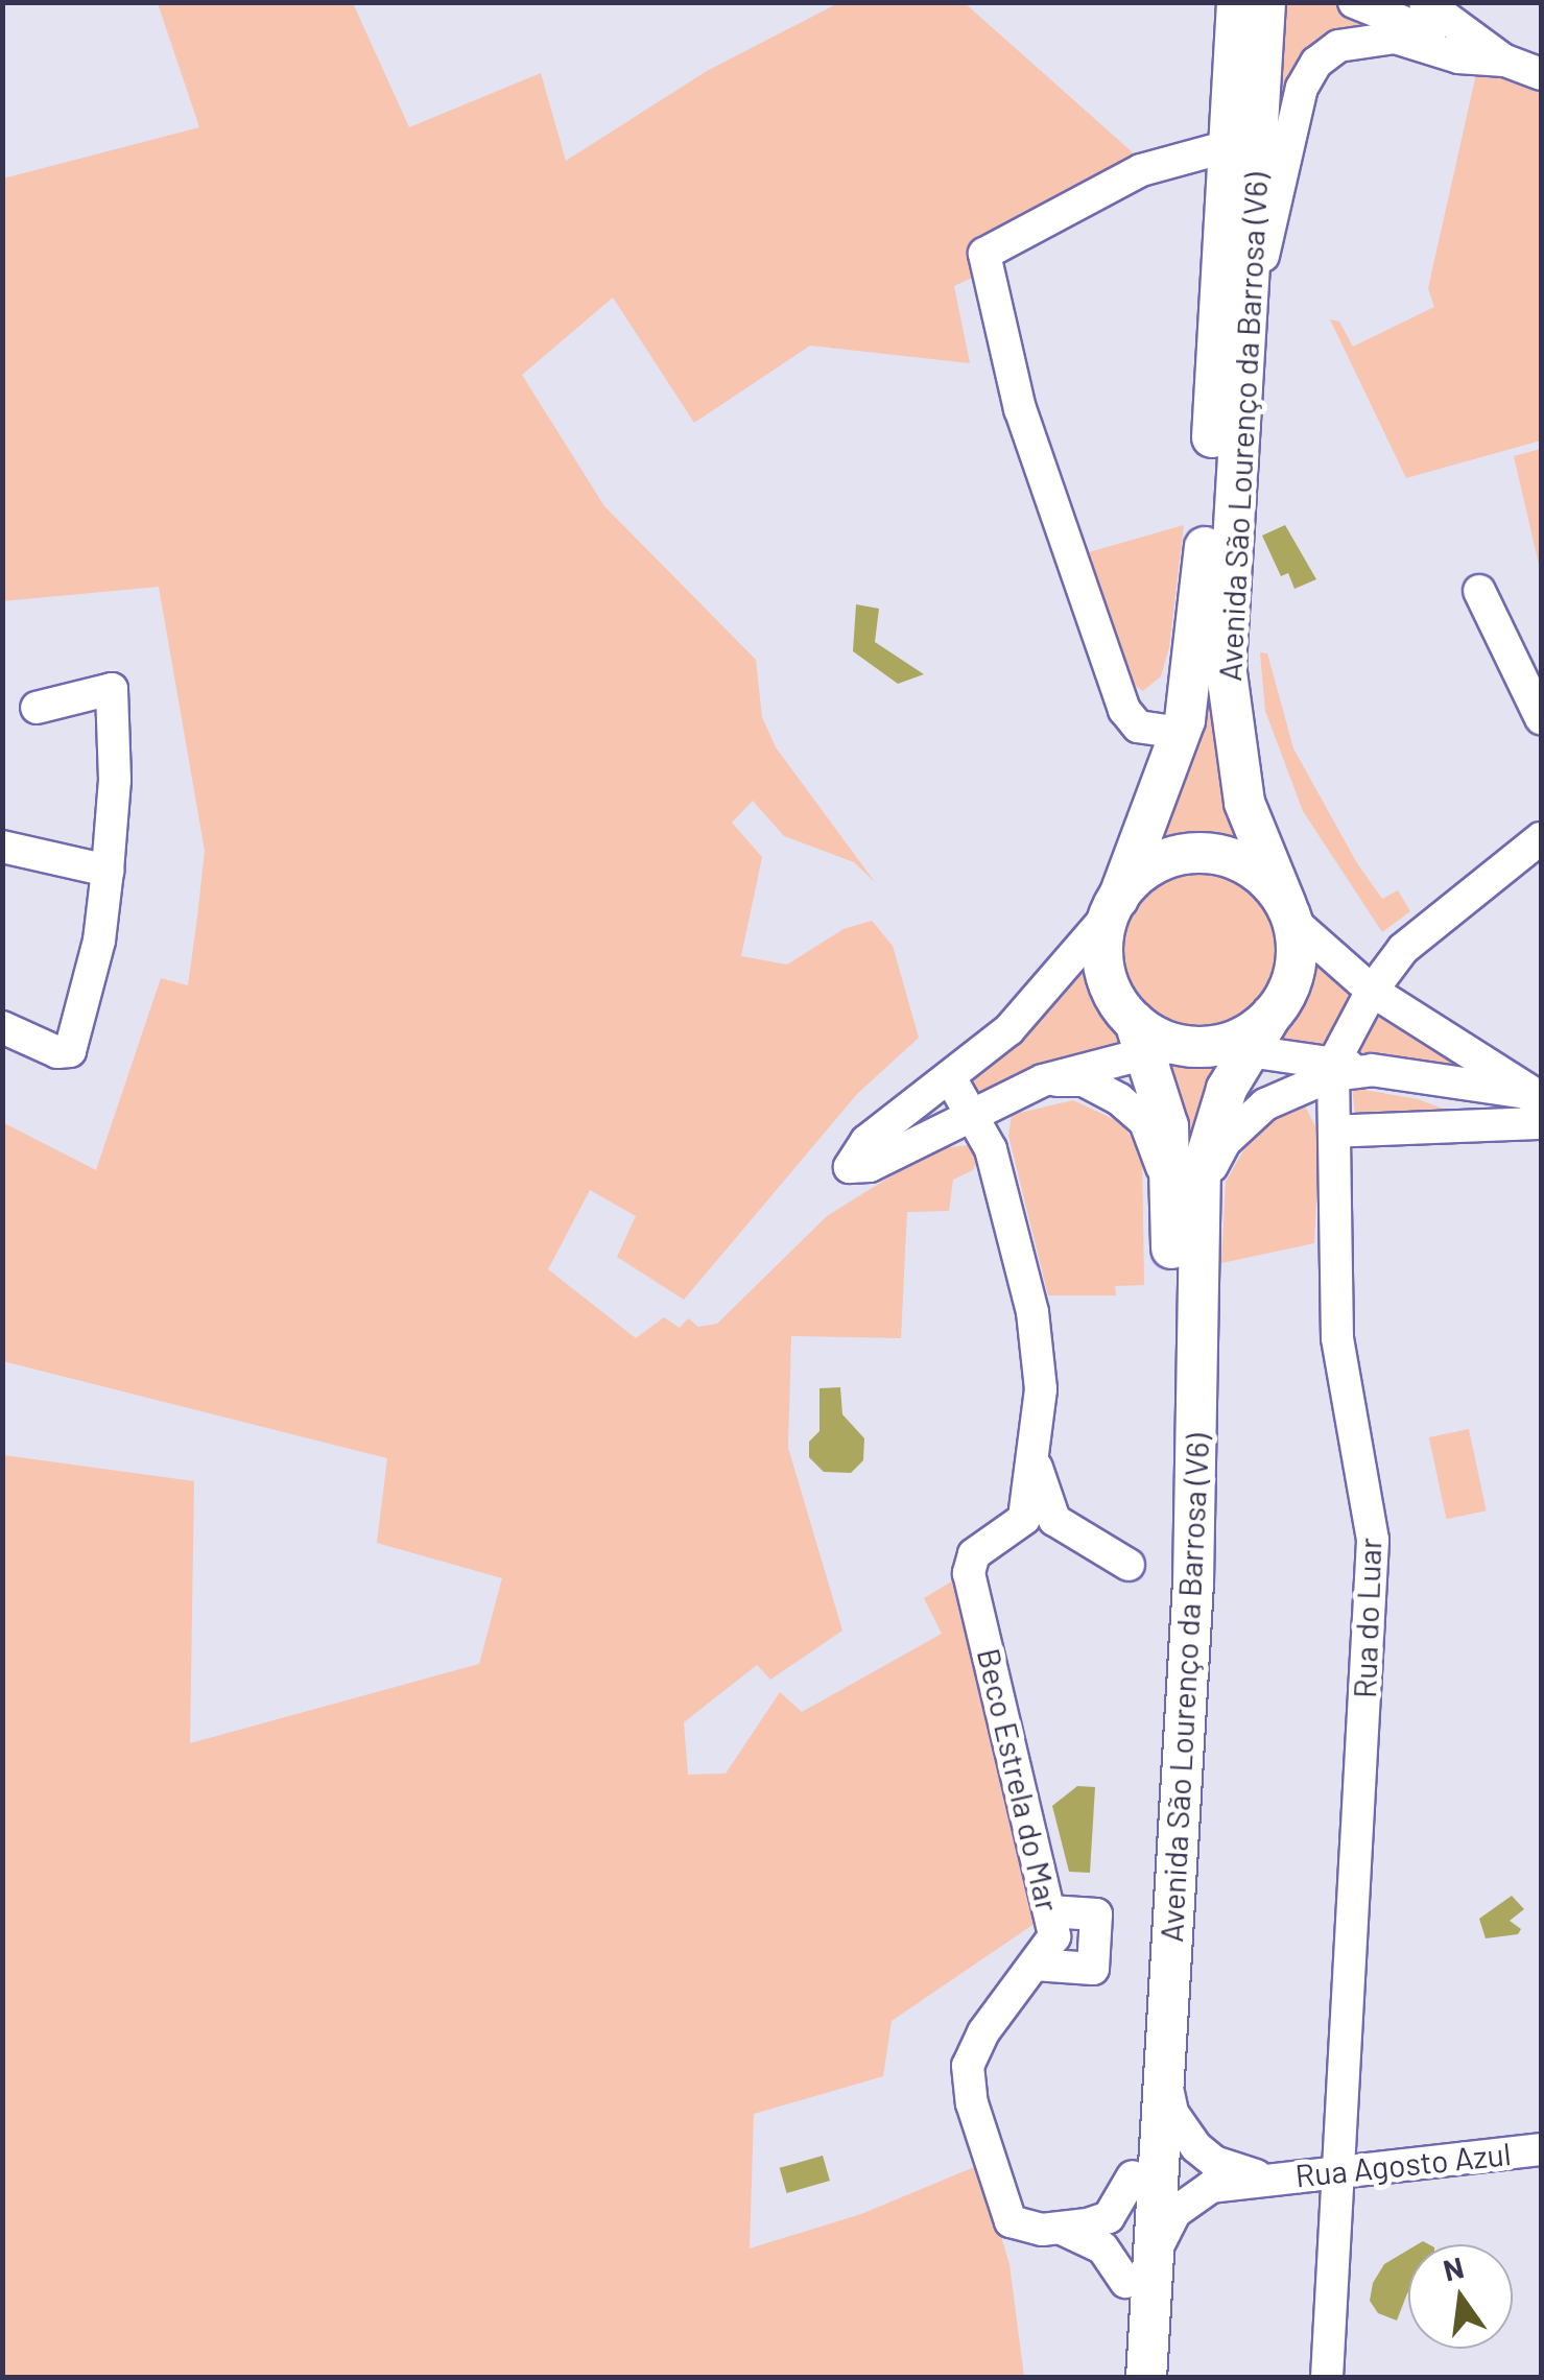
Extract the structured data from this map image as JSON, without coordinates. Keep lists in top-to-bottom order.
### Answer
{
  "streets": {
    "main road": ["Avenida São Lourenço da Barrosa (V6)"],
    "street": ["Rua do Luar", "Beco Estrela do Mar", "Rua Agosto Azul"]
  },
  "crossings": [
    ["Avenida São Lourenço da Barrosa (V6)", "Rua Agosto Azul"],
    ["Rua do Luar", "Rua Agosto Azul"]
  ],
  "north": "top"
}
